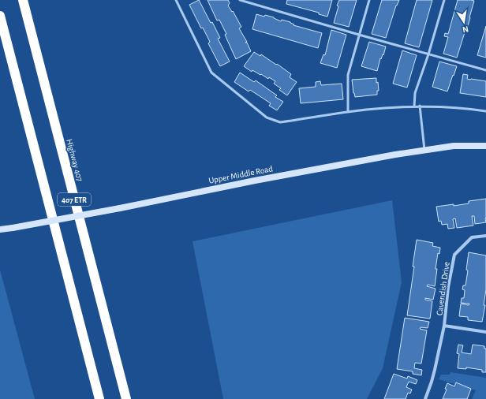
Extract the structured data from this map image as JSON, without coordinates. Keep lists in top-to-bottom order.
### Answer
{
  "streets": {
    "highway": ["Highway 407", "407 ETR"],
    "main road": ["Upper Middle Road"],
    "street": ["Cavendish Drive"]
  },
  "north": "bottom"
}
